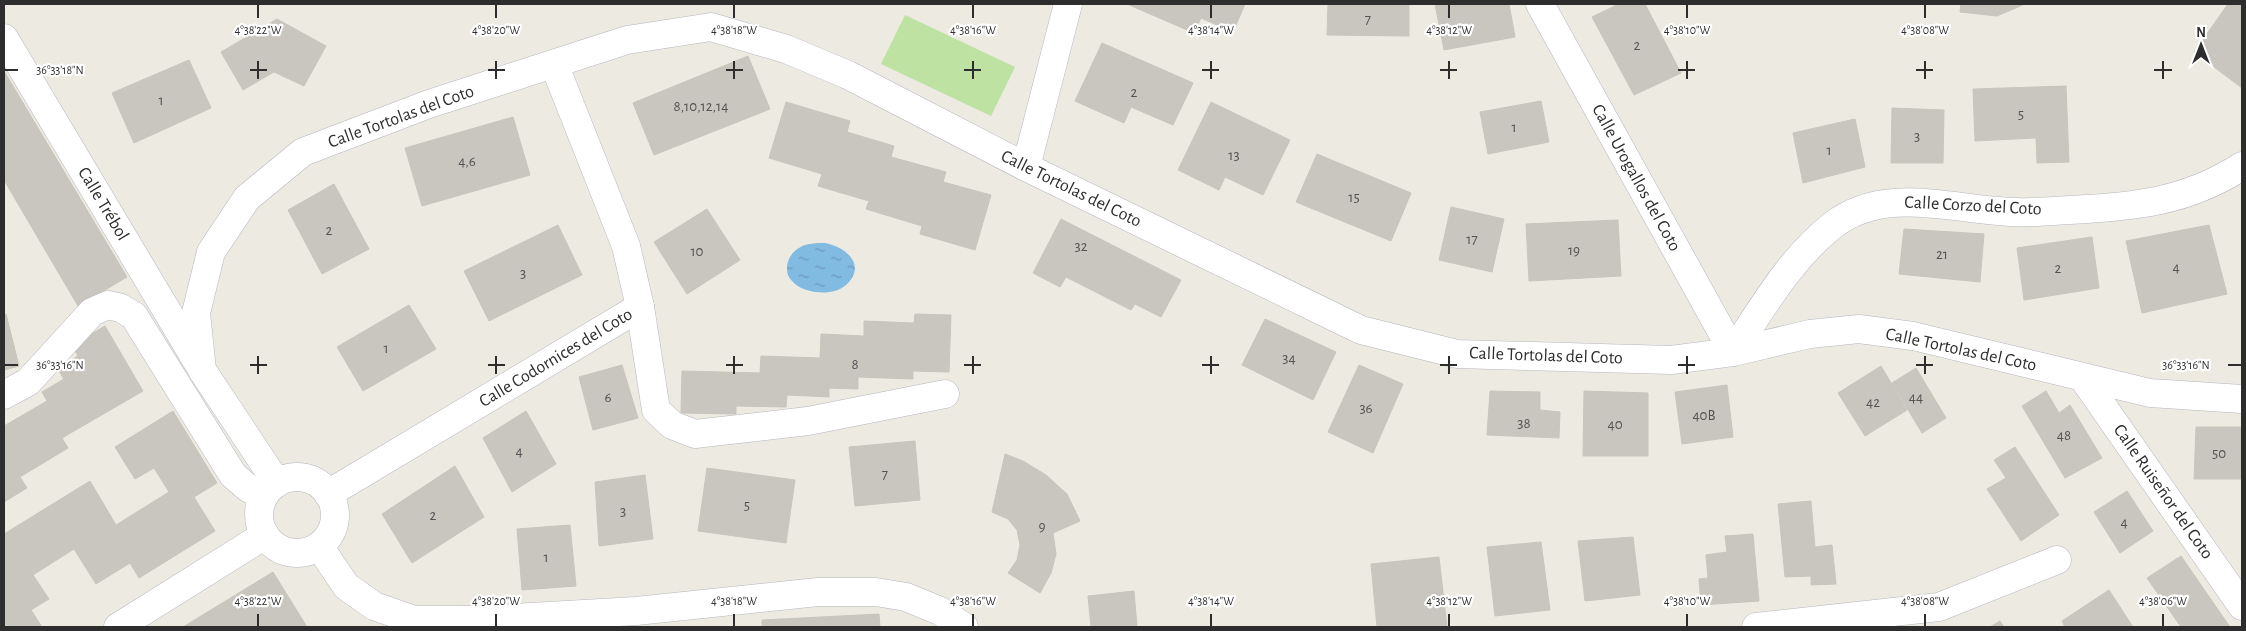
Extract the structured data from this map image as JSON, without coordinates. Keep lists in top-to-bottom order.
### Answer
{
  "streets": {
    "street": [
      "Calle Tortolas del Coto",
      "Calle Urogallos del Coto",
      "Calle Trébol",
      "Calle Corzo del Coto",
      "Calle Codornices del Coto",
      "Calle Ruiseñor del Coto"
    ]
  },
  "crossings": [
    ["Calle Tortolas del Coto", "Calle Urogallos del Coto"],
    ["Calle Tortolas del Coto", "Calle Trébol"],
    ["Calle Tortolas del Coto", "Calle Corzo del Coto"],
    ["Calle Tortolas del Coto", "Calle Codornices del Coto"],
    ["Calle Tortolas del Coto", "Calle Ruiseñor del Coto"],
    ["Calle Urogallos del Coto", "Calle Corzo del Coto"]
  ],
  "house_numbers": [
    "7",
    "2",
    "2",
    "1",
    "8,10,12,14",
    "5",
    "1",
    "3",
    "1",
    "13",
    "4,6",
    "15",
    "2",
    "17",
    "32",
    "19",
    "10",
    "21",
    "4",
    "2",
    "3",
    "1",
    "34",
    "8",
    "6",
    "44",
    "42",
    "36",
    "40B",
    "38",
    "40",
    "48",
    "4",
    "50",
    "7",
    "5",
    "3",
    "2",
    "4",
    "9",
    "1"
  ],
  "north": "top",
  "coordinates": [
    "4°38'22\"W",
    "4°38'20\"W",
    "4°38'18\"W",
    "4°38'16\"W",
    "4°38'14\"W",
    "4°38'12\"W",
    "4°38'10\"W",
    "4°38'08\"W",
    "36°33'18\"N",
    "36°33'16\"N",
    "4°38'06\"W"
  ]
}
